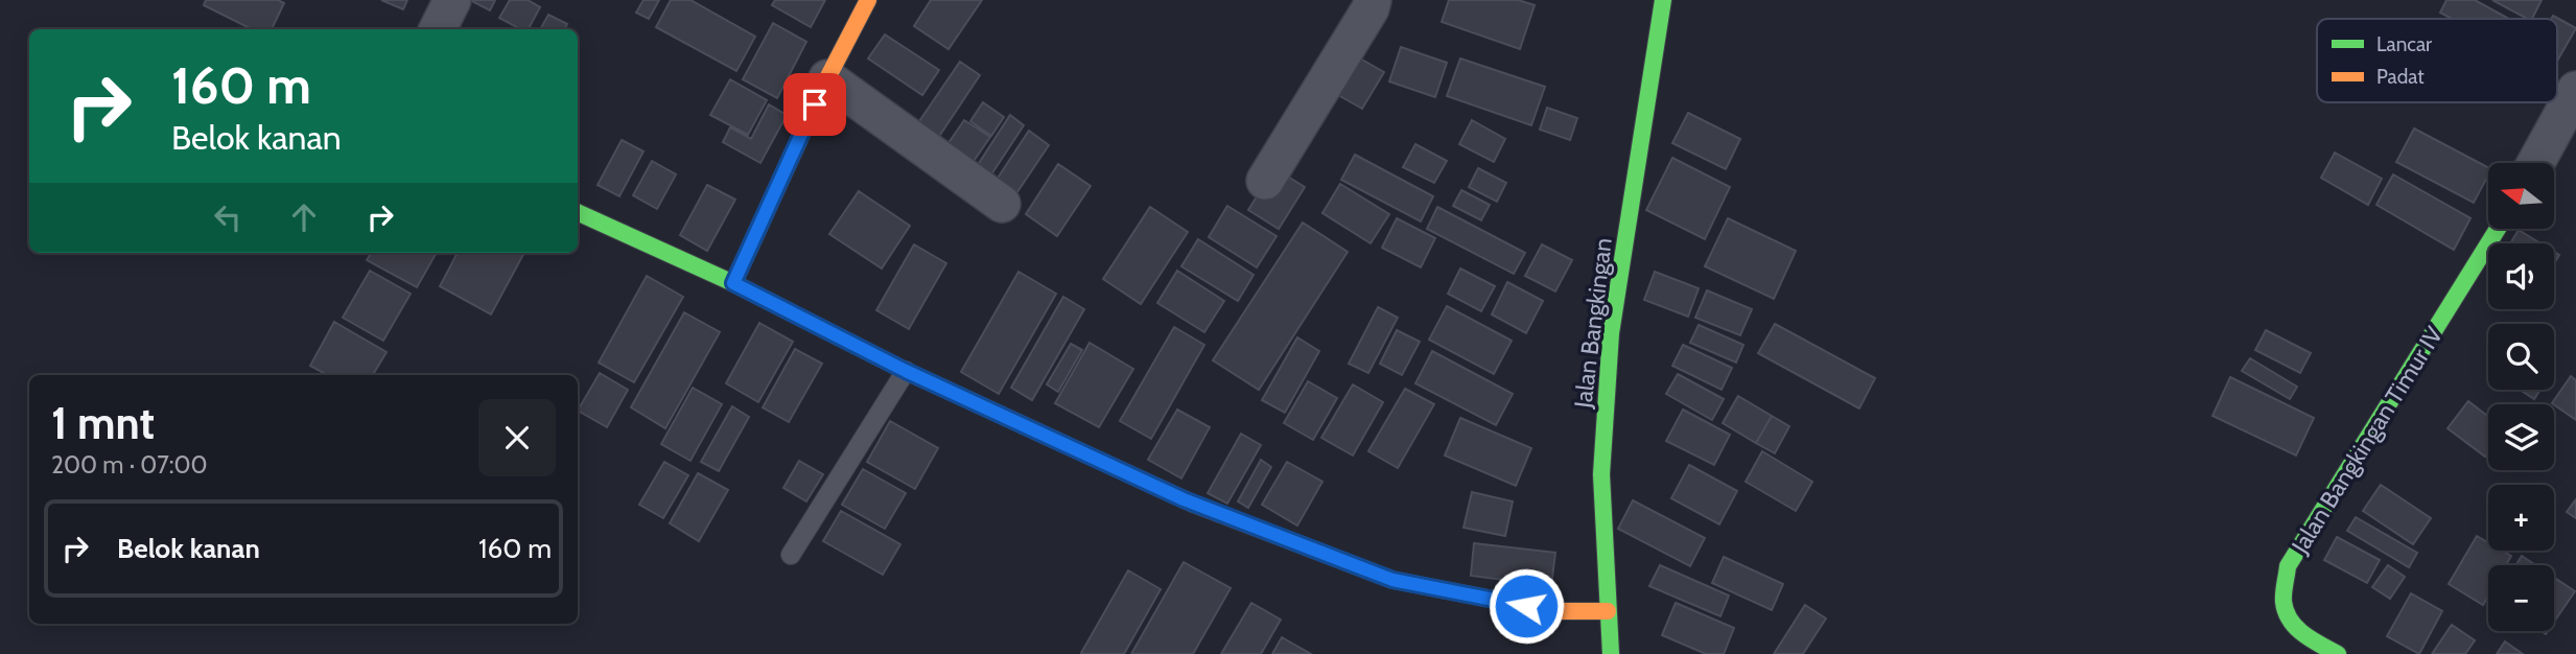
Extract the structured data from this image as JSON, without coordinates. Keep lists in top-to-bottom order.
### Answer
{
  "streets": {
    "street": ["Jalan Bangkingan", "Jalan Bangkingan Timur IV"]
  },
  "legend": ["Lancar", "Padat"],
  "north": "left",
  "page": {
    "turn": ["160 m", "Belok kanan"],
    "map_buttons": ["+", "−"],
    "heading": ["1 mnt", "200 m · 07:00"],
    "list": [
      {
        "name": "Belok kanan",
        "value": "160 m"
      }
    ]
  }
}
